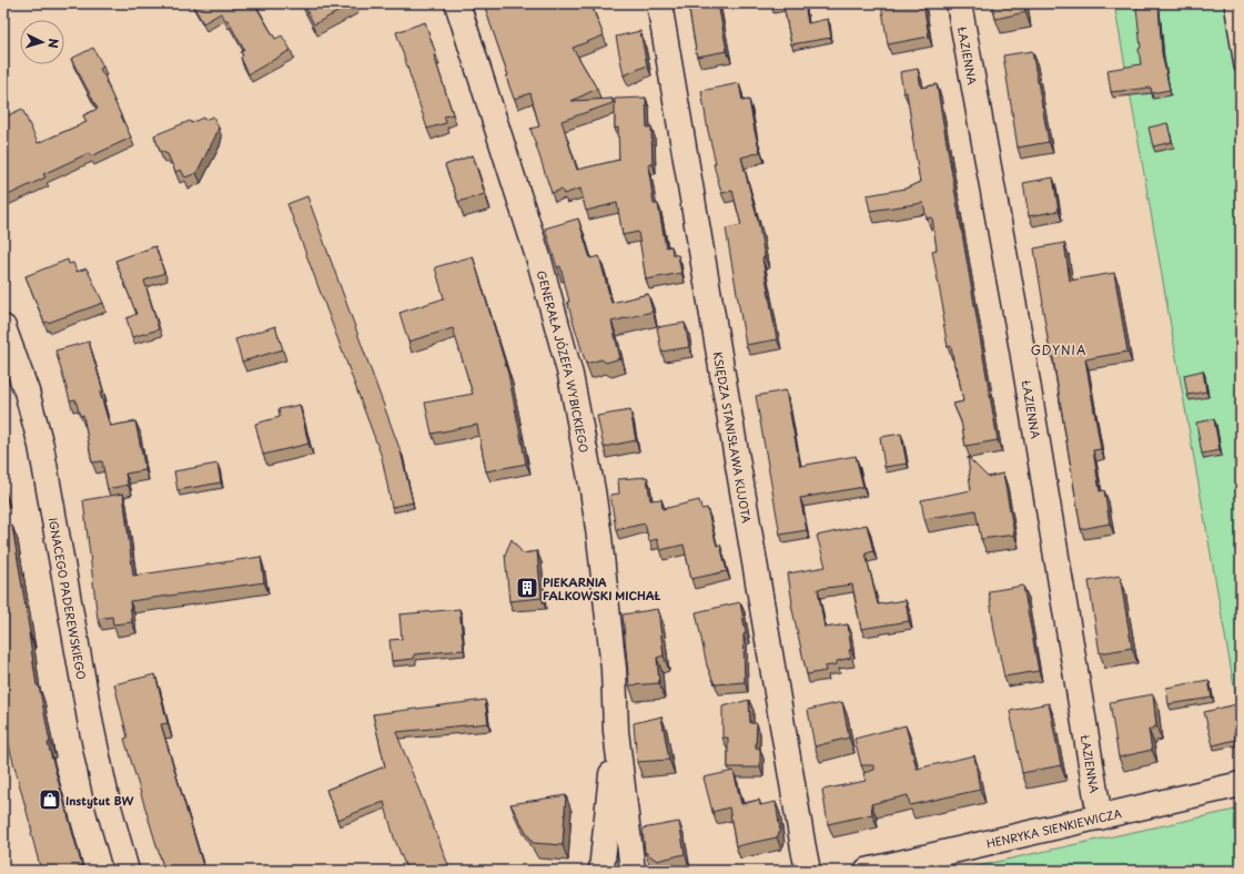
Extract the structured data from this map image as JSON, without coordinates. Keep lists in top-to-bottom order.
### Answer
{
  "streets": {
    "street": [
      "ŁAZIENNA",
      "GENERAŁA JÓZEFA WYBICKIEGO",
      "KSIĘDZA STANISŁAWA KUJOTA",
      "IGNACEGO PADEREWSKIEGO",
      "HENRYKA SIENKIEWICZA"
    ]
  },
  "crossings": [
    ["ŁAZIENNA", "HENRYKA SIENKIEWICZA"]
  ],
  "districts": ["GDYNIA"],
  "places": {
    "building": ["PIEKARNIA FALKOWSKI MICHAŁ"],
    "shop": ["Instytut BW"]
  },
  "north": "right"
}
